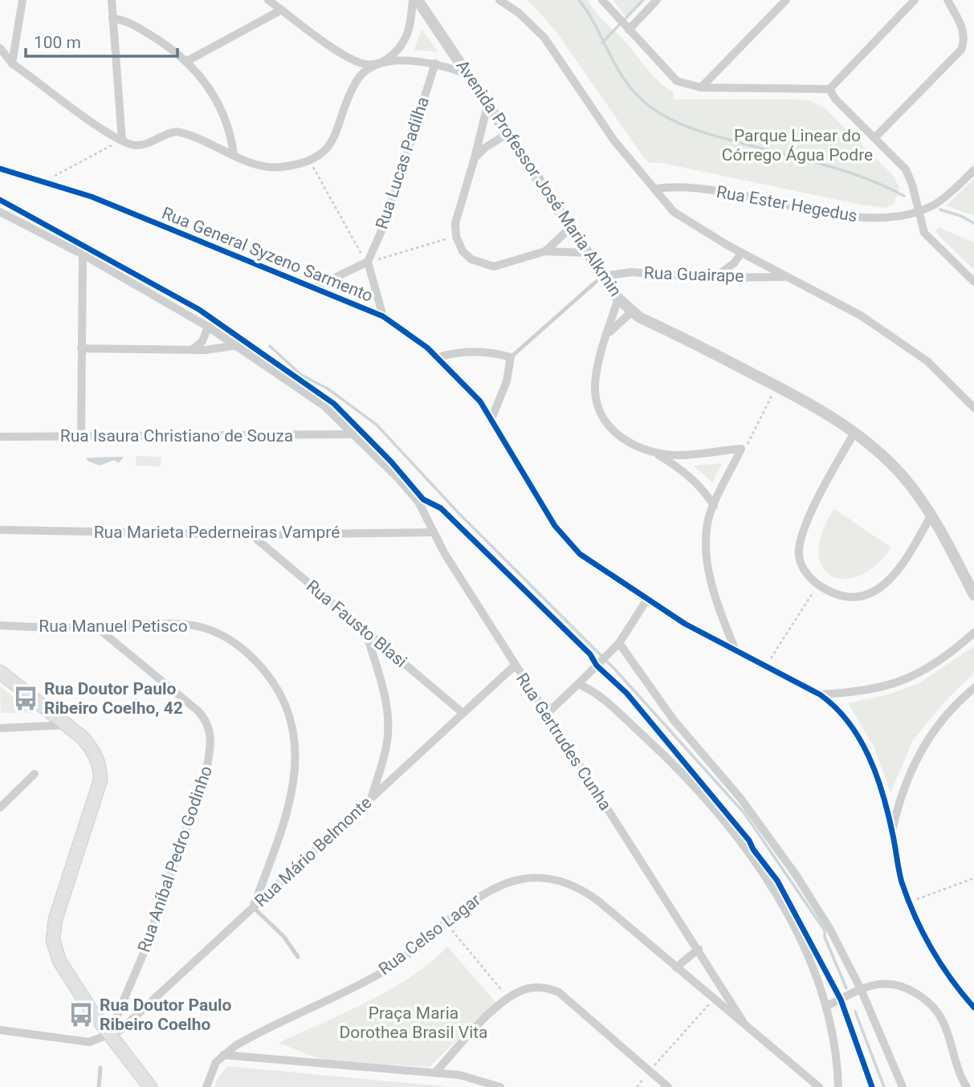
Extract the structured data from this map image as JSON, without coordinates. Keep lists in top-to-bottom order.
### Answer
{
  "streets": {
    "street": [
      "Rua Lucas Padilha",
      "Avenida Professor José Maria Alkmin",
      "Rua Ester Hegedus",
      "Rua General Syzeno Sarmento",
      "Rua Guairape",
      "Rua Isaura Christiano de Souza",
      "Rua Marieta Pederneiras Vampré",
      "Rua Fausto Blasi",
      "Rua Manuel Petisco",
      "Rua Gertrudes Cunha",
      "Rua Mário Belmonte",
      "Rua Aníbal Pedro Godinho",
      "Rua Celso Lagar"
    ]
  },
  "crossings": [
    ["Avenida Professor José Maria Alkmin", "Rua Guairape"],
    ["Rua Isaura Christiano de Souza", "Rua Gertrudes Cunha"],
    ["Rua Marieta Pederneiras Vampré", "Rua Fausto Blasi"],
    ["Rua Marieta Pederneiras Vampré", "Rua Gertrudes Cunha"],
    ["Rua Fausto Blasi", "Rua Mário Belmonte"],
    ["Rua Manuel Petisco", "Rua Mário Belmonte"],
    ["Rua Manuel Petisco", "Rua Aníbal Pedro Godinho"],
    ["Rua Gertrudes Cunha", "Rua Mário Belmonte"],
    ["Rua Gertrudes Cunha", "Rua Celso Lagar"],
    ["Rua Mário Belmonte", "Rua Aníbal Pedro Godinho"]
  ],
  "parks": ["Parque Linear do Córrego Água Podre", "Praça Maria Dorothea Brasil Vita"],
  "places": {
    "bus stop": ["Rua Doutor Paulo Ribeiro Coelho, 42", "Rua Doutor Paulo Ribeiro Coelho"]
  },
  "scale_bar": "100 m"
}
